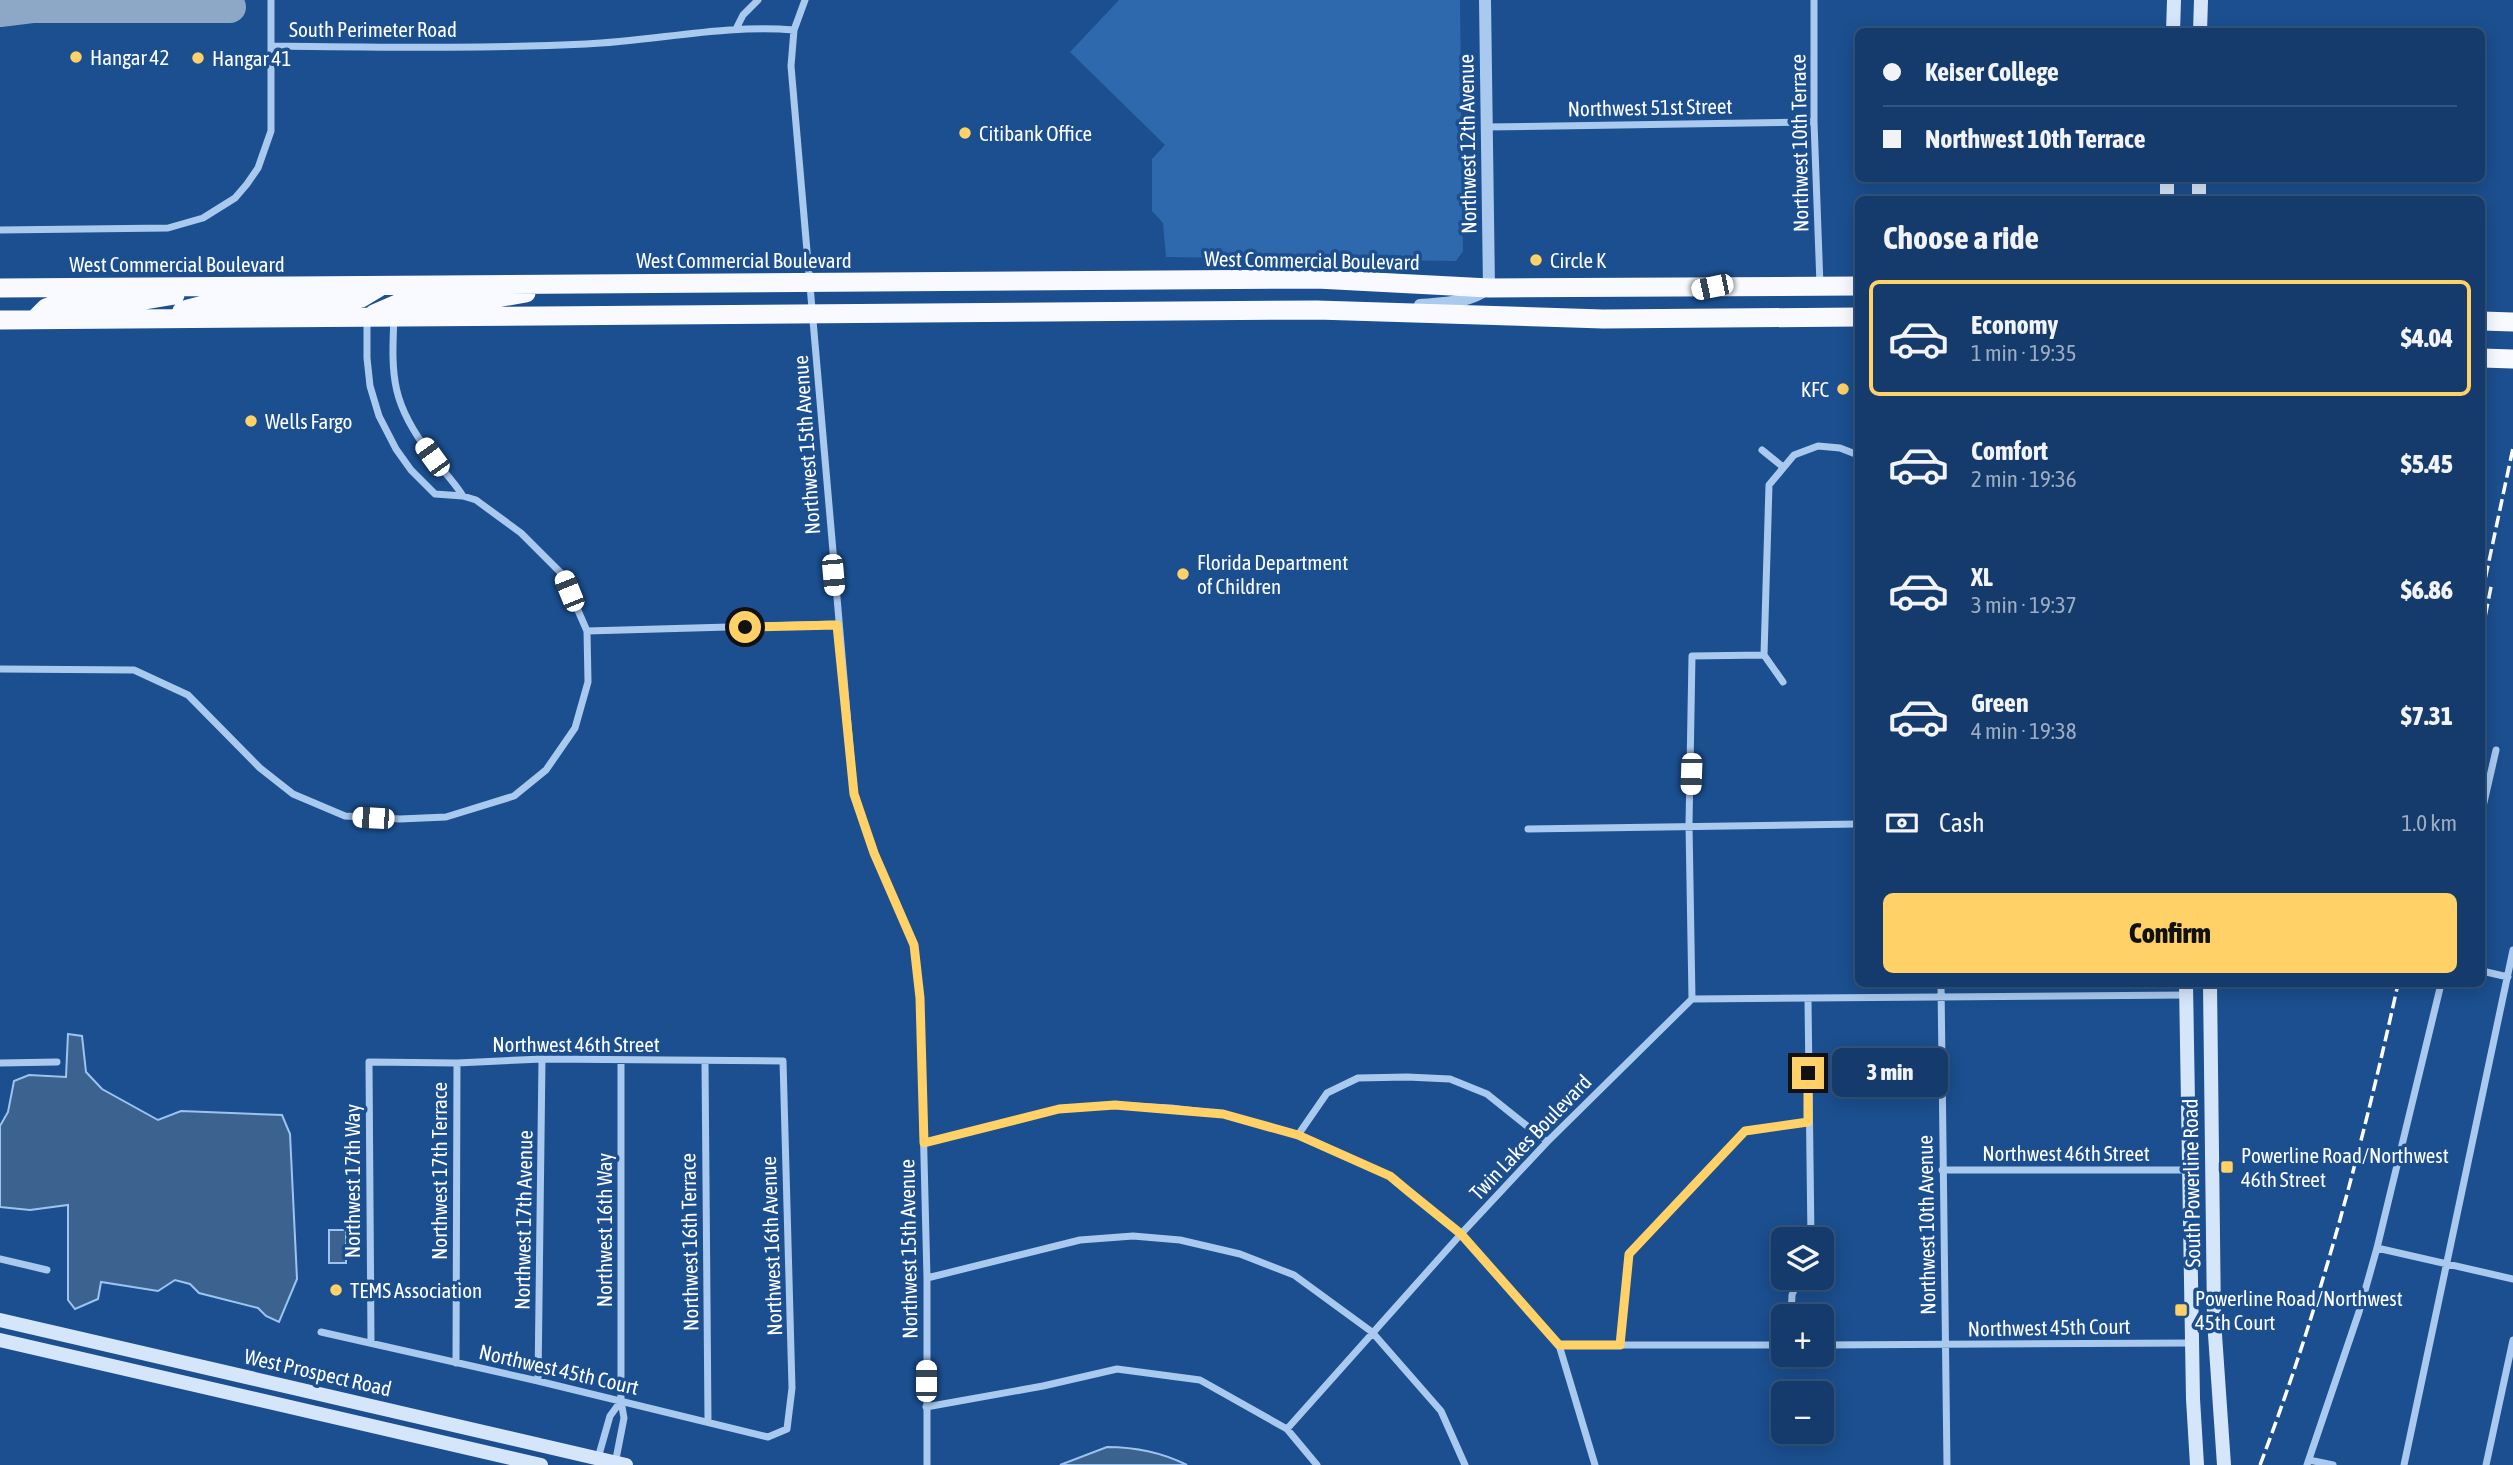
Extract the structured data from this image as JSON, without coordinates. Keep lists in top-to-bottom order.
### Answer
{
  "streets": {
    "highway": ["West Commercial Boulevard"],
    "main road": ["South Powerline Road", "West Prospect Road"],
    "street": [
      "South Perimeter Road",
      "Northwest 51st Street",
      "Northwest 10th Terrace",
      "Northwest 12th Avenue",
      "Northwest 15th Avenue",
      "Northwest 46th Street",
      "Twin Lakes Boulevard",
      "Northwest 17th Terrace",
      "Northwest 17th Way",
      "Northwest 17th Avenue",
      "Northwest 10th Avenue",
      "Northwest 16th Way",
      "Northwest 16th Terrace",
      "Northwest 16th Avenue",
      "Northwest 45th Court"
    ]
  },
  "crossings": [
    ["South Perimeter Road", "Northwest 15th Avenue"],
    ["Northwest 51st Street", "Northwest 10th Terrace"],
    ["Northwest 51st Street", "Northwest 12th Avenue"],
    ["Northwest 10th Terrace", "West Commercial Boulevard"],
    ["Northwest 12th Avenue", "West Commercial Boulevard"],
    ["West Commercial Boulevard", "Northwest 15th Avenue"],
    ["Northwest 46th Street", "Northwest 17th Terrace"],
    ["Northwest 46th Street", "Northwest 17th Way"],
    ["Northwest 46th Street", "South Powerline Road"],
    ["Northwest 46th Street", "Northwest 17th Avenue"],
    ["Northwest 46th Street", "Northwest 10th Avenue"],
    ["Northwest 46th Street", "Northwest 16th Way"],
    ["Northwest 46th Street", "Northwest 16th Terrace"],
    ["Northwest 46th Street", "Northwest 16th Avenue"],
    ["Northwest 17th Terrace", "Northwest 45th Court"],
    ["Northwest 17th Way", "Northwest 45th Court"],
    ["South Powerline Road", "Northwest 45th Court"],
    ["Northwest 17th Avenue", "Northwest 45th Court"],
    ["Northwest 10th Avenue", "Northwest 45th Court"],
    ["Northwest 16th Way", "Northwest 45th Court"],
    ["Northwest 16th Way", "West Prospect Road"],
    ["Northwest 16th Terrace", "Northwest 45th Court"],
    ["Northwest 16th Avenue", "Northwest 45th Court"]
  ],
  "places": {
    "other": [
      "Hangar 42",
      "Hangar 41",
      "Citibank Office",
      "Circle K",
      "KFC",
      "Wells Fargo",
      "Florida Department of Children",
      "TEMS Association"
    ],
    "transit": ["Powerline Road/Northwest 46th Street", "Powerline Road/Northwest 45th Court"]
  },
  "page": {
    "banner": ["Keiser College", "Northwest 10th Terrace"],
    "heading": "Choose a ride",
    "list": [
      {
        "name": "Economy",
        "note": "1 min · 19:35",
        "value": "$4.04"
      },
      {
        "name": "Comfort",
        "note": "2 min · 19:36",
        "value": "$5.45"
      },
      {
        "name": "XL",
        "note": "3 min · 19:37",
        "value": "$6.86"
      },
      {
        "name": "Green",
        "note": "4 min · 19:38",
        "value": "$7.31"
      }
    ],
    "pay": ["Cash", "1.0 km"],
    "buttons": "Confirm",
    "bubble": "3 min",
    "map_buttons": ["+", "−"]
  }
}
